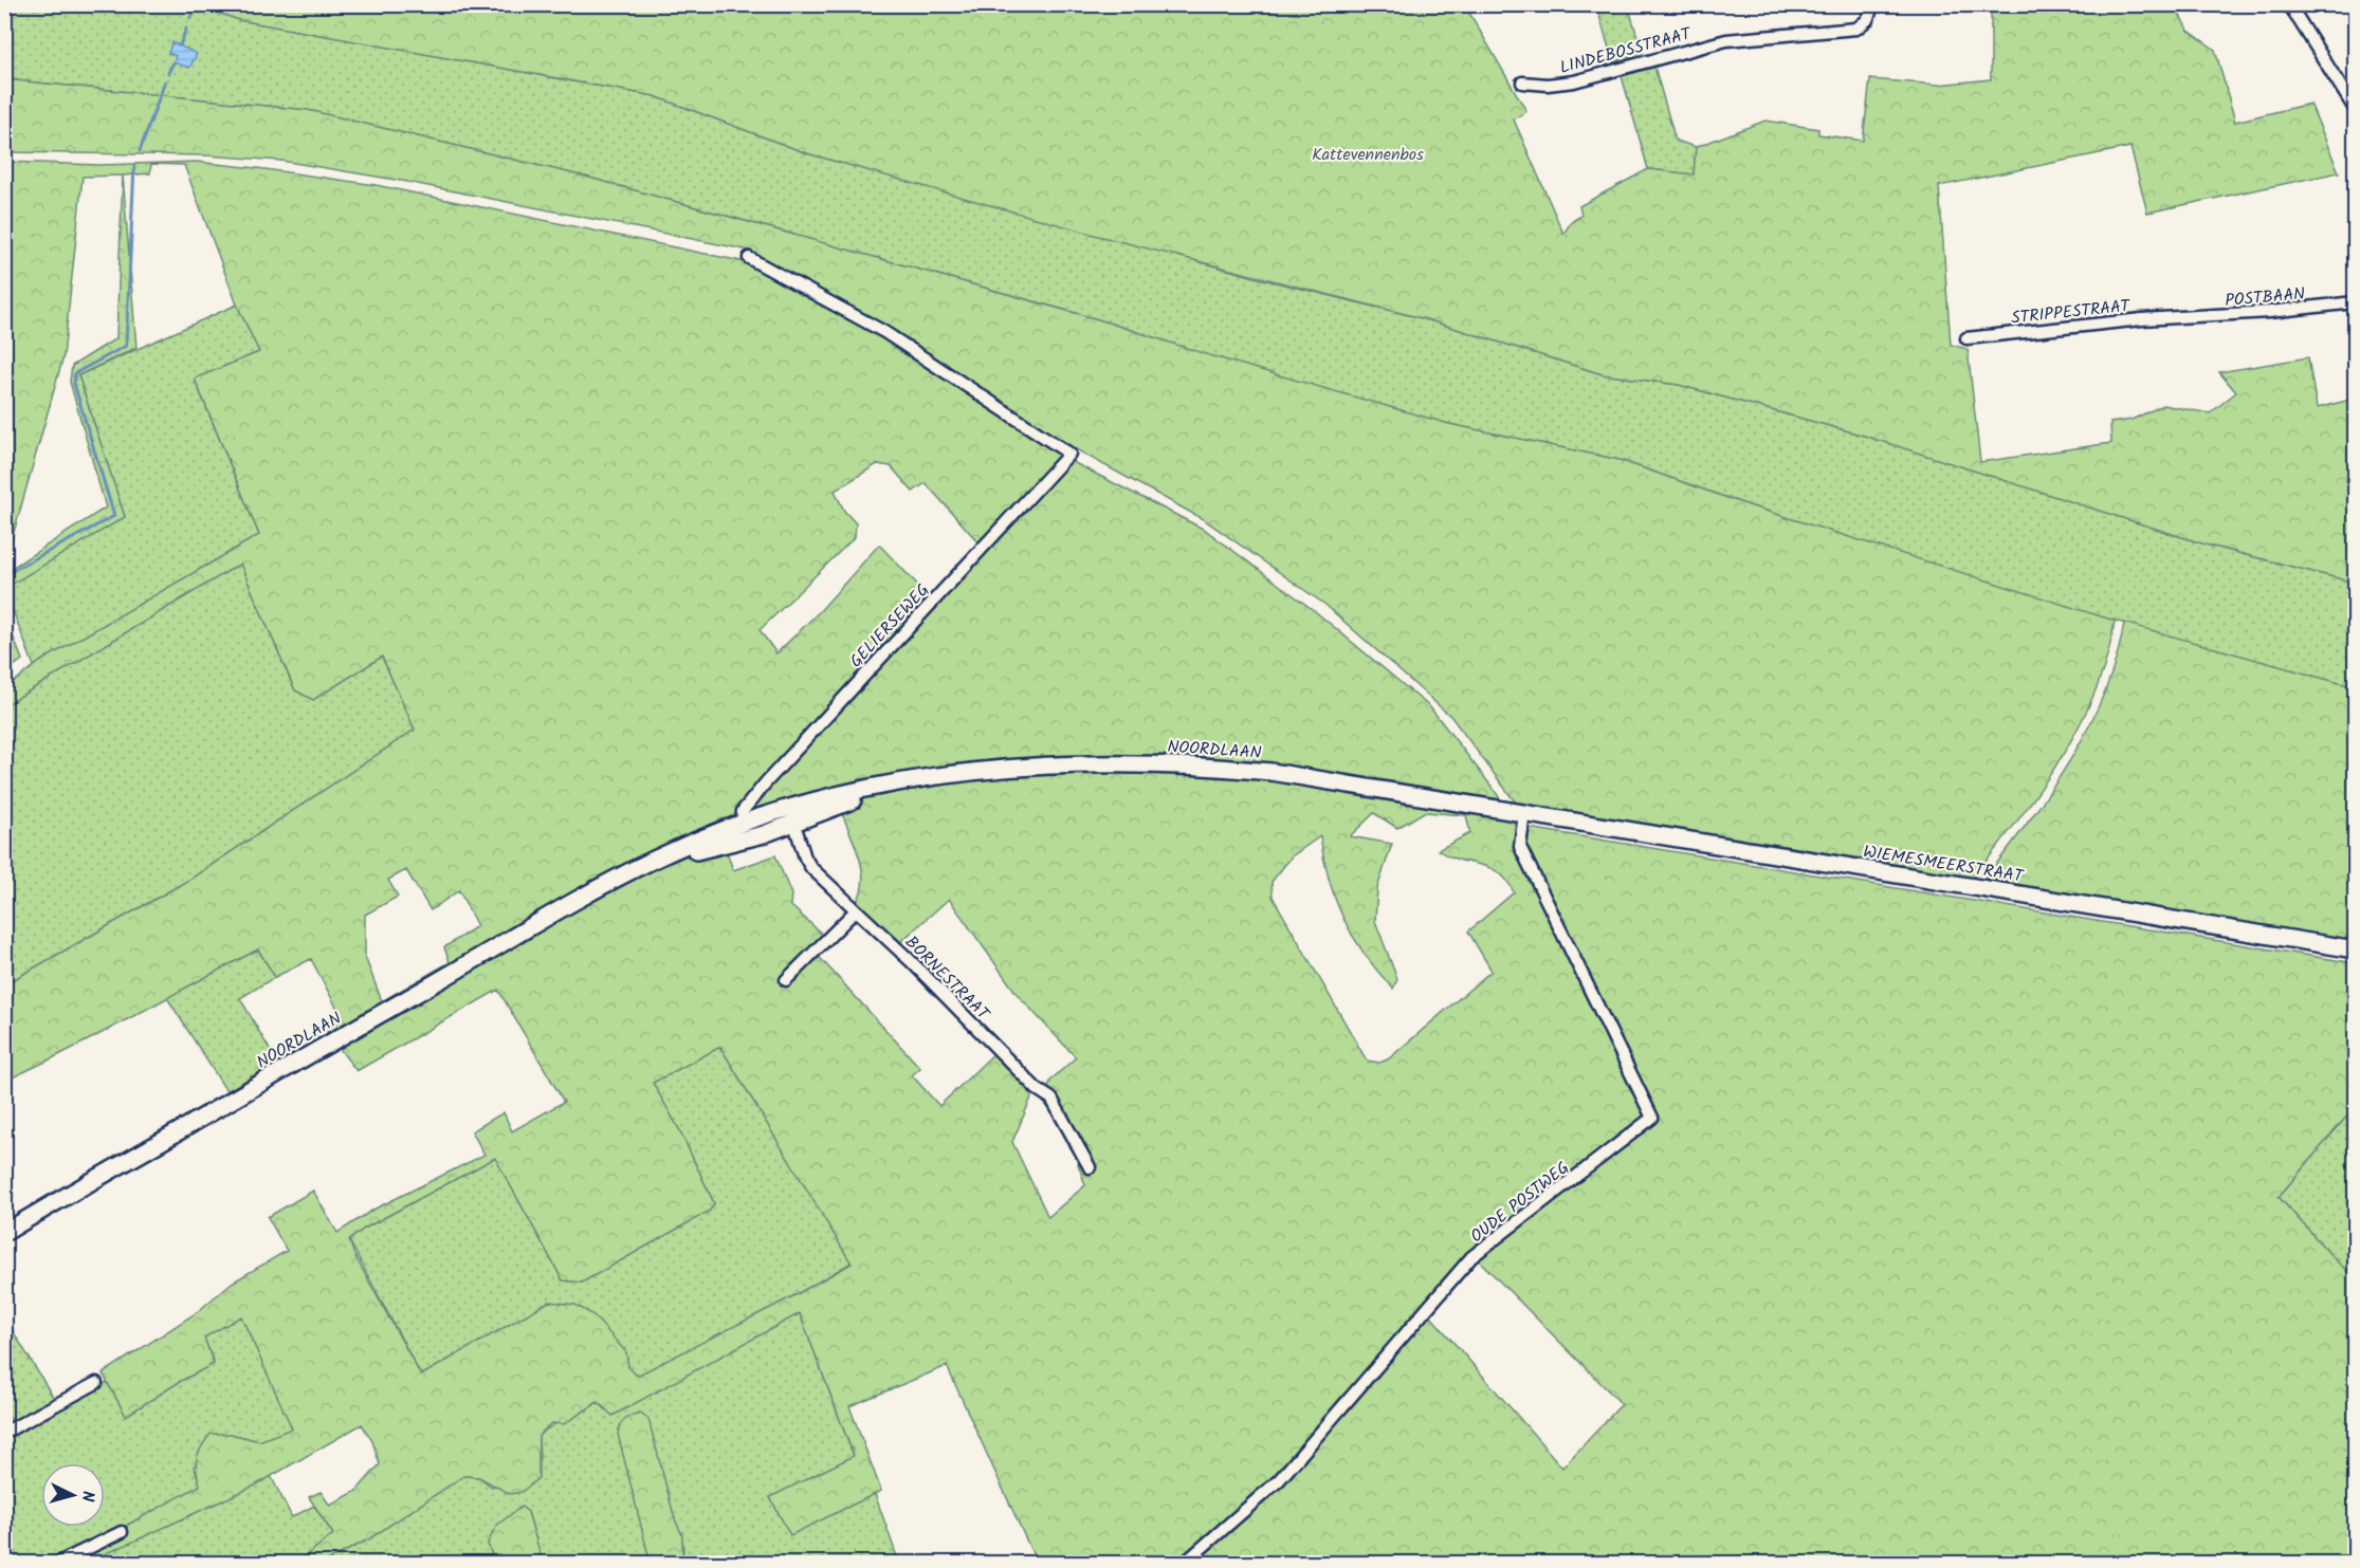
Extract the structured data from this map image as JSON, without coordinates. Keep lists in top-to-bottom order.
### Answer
{
  "streets": {
    "main road": ["NOORDLAAN", "WIEMESMEERSTRAAT"],
    "street": [
      "LINDEBOSSTRAAT",
      "POSTBAAN",
      "STRIPPESTRAAT",
      "GELIERSEWEG",
      "BORNESTRAAT",
      "OUDE POSTWEG"
    ]
  },
  "crossings": [
    ["POSTBAAN", "STRIPPESTRAAT"],
    ["GELIERSEWEG", "NOORDLAAN"],
    ["NOORDLAAN", "WIEMESMEERSTRAAT"],
    ["NOORDLAAN", "BORNESTRAAT"],
    ["NOORDLAAN", "OUDE POSTWEG"],
    ["WIEMESMEERSTRAAT", "OUDE POSTWEG"]
  ],
  "parks": ["Kattevennenbos"],
  "north": "right"
}
